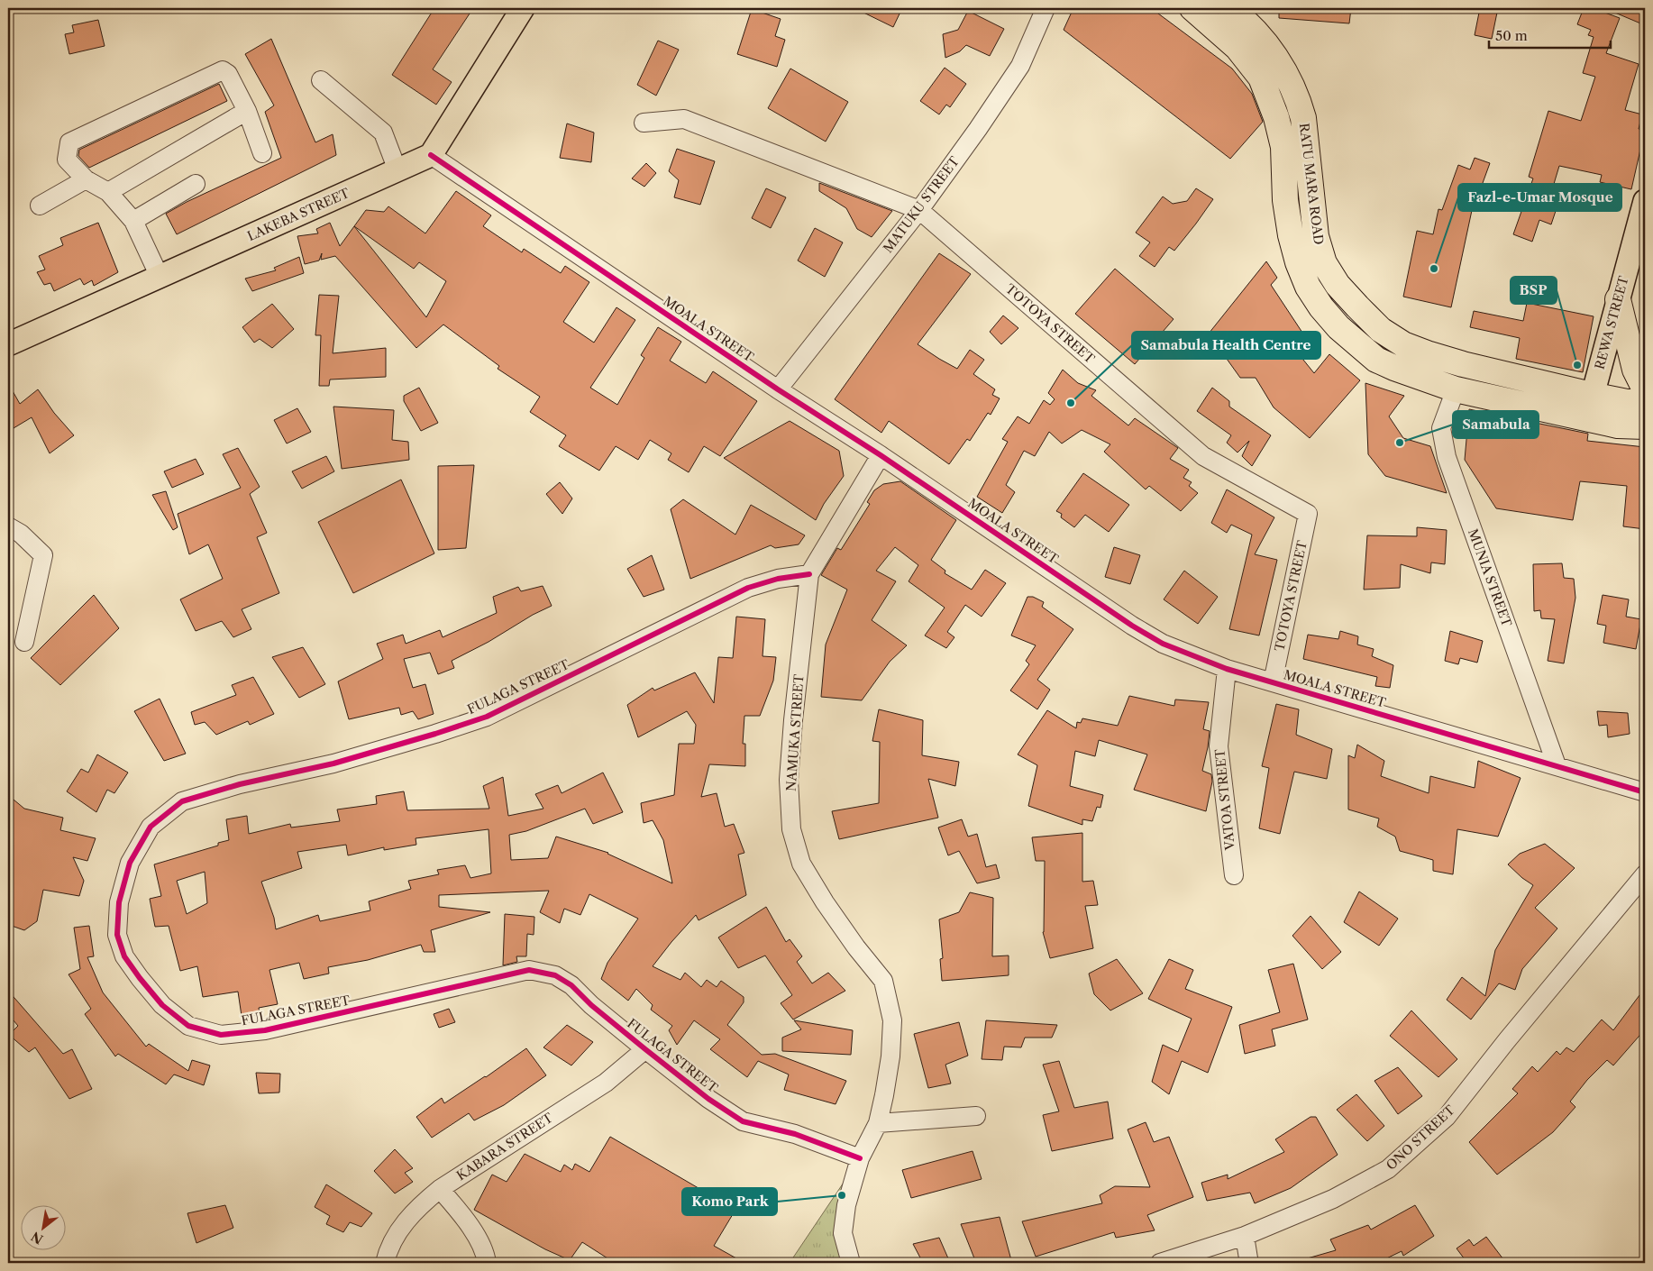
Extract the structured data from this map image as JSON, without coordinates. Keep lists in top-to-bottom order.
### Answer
{
  "streets": {
    "highway": ["RATU MARA ROAD"],
    "main road": ["LAKEBA STREET", "REWA STREET"],
    "street": [
      "MATUKU STREET",
      "TOTOYA STREET",
      "MOALA STREET",
      "MUNIA STREET",
      "FULAGA STREET",
      "NAMUKA STREET",
      "VATOA STREET",
      "ONO STREET",
      "KABARA STREET"
    ]
  },
  "crossings": [
    ["RATU MARA ROAD", "REWA STREET"],
    ["RATU MARA ROAD", "MUNIA STREET"],
    ["MATUKU STREET", "TOTOYA STREET"],
    ["MATUKU STREET", "MOALA STREET"],
    ["LAKEBA STREET", "MOALA STREET"],
    ["TOTOYA STREET", "MOALA STREET"],
    ["MOALA STREET", "MUNIA STREET"],
    ["MOALA STREET", "NAMUKA STREET"],
    ["MOALA STREET", "VATOA STREET"],
    ["FULAGA STREET", "NAMUKA STREET"],
    ["FULAGA STREET", "KABARA STREET"]
  ],
  "places": [
    "Fazl-e-Umar Mosque",
    "BSP",
    "Samabula Health Centre",
    "Samabula",
    "Komo Park"
  ],
  "scale_bar": "50 m",
  "north": "bottom left"
}
